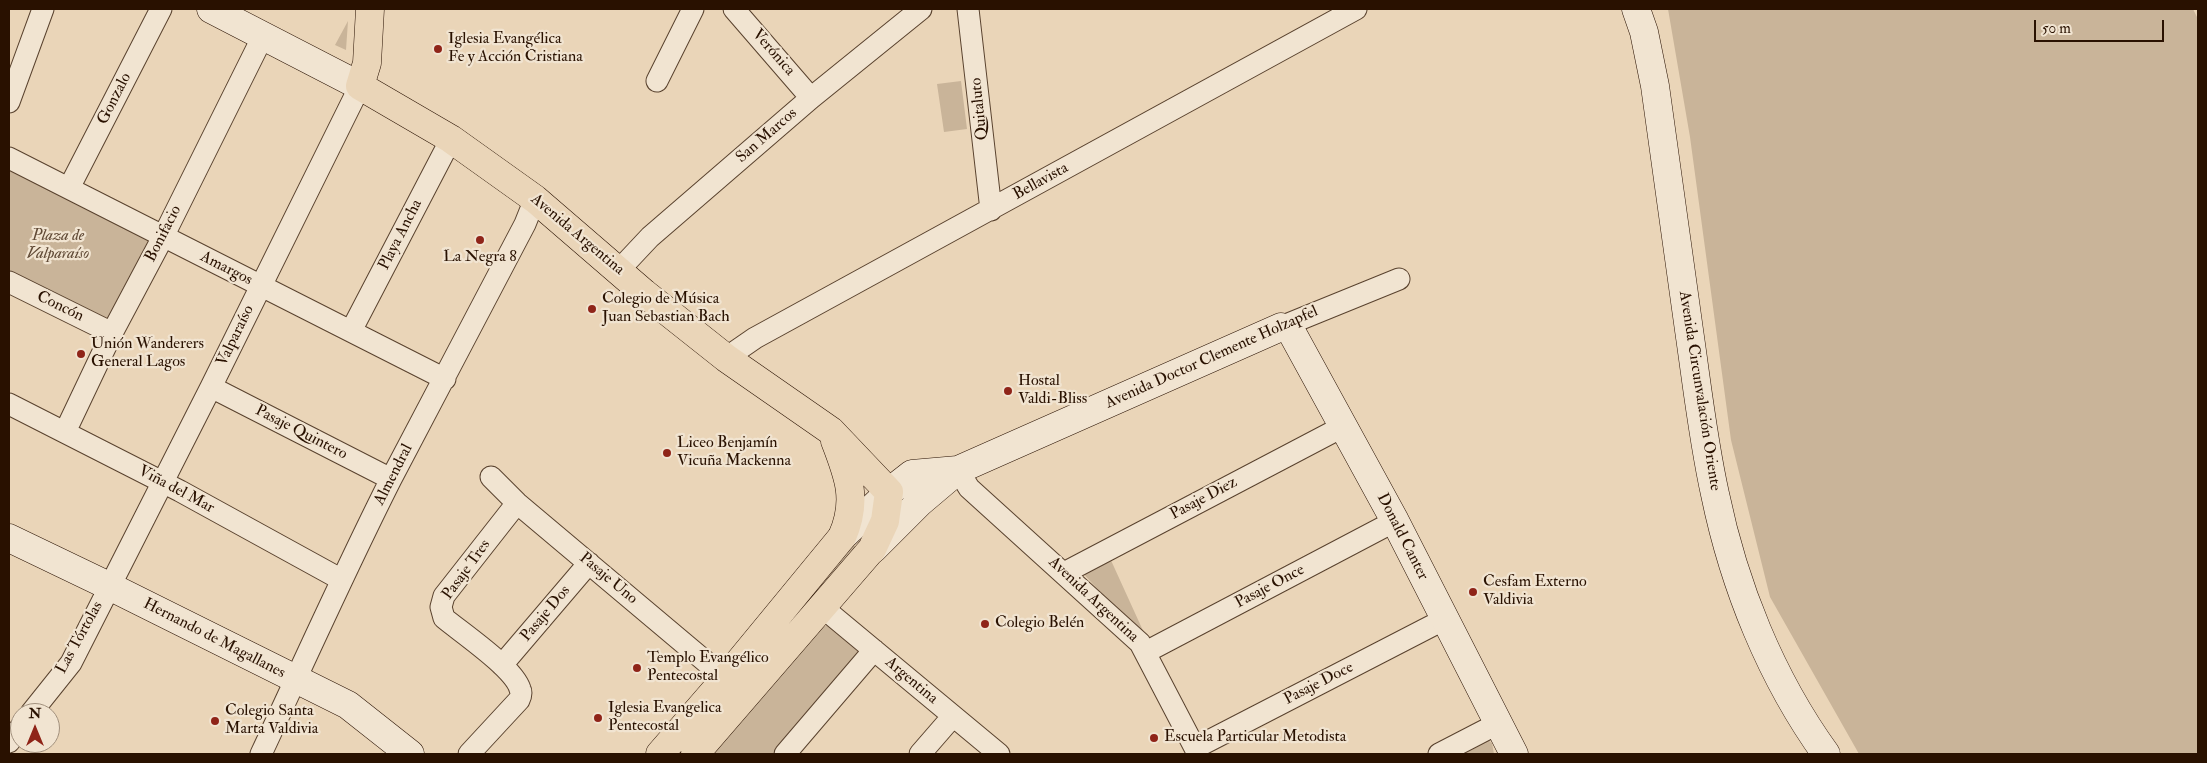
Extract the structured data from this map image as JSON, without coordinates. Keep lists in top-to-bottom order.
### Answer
{
  "streets": {
    "main road": ["Avenida Argentina", "Avenida Doctor Clemente Holzapfel"],
    "street": [
      "Verónica",
      "Gonzalo",
      "Quitaluto",
      "San Marcos",
      "Bellavista",
      "Bonifacio",
      "Playa Ancha",
      "Amargos",
      "Concón",
      "Valparaíso",
      "Avenida Circunvalación Oriente",
      "Pasaje Quintero",
      "Almendral",
      "Viña del Mar",
      "Pasaje Diez",
      "Donald Canter",
      "Pasaje Tres",
      "Pasaje Uno",
      "Pasaje Once",
      "Pasaje Dos",
      "Las Tórtolas",
      "Hernando de Magallanes",
      "Argentina",
      "Pasaje Doce"
    ]
  },
  "crossings": [
    ["Verónica", "San Marcos"],
    ["Gonzalo", "Amargos"],
    ["Quitaluto", "Bellavista"],
    ["San Marcos", "Avenida Argentina"],
    ["Bellavista", "Avenida Argentina"],
    ["Bonifacio", "Avenida Argentina"],
    ["Bonifacio", "Amargos"],
    ["Bonifacio", "Concón"],
    ["Bonifacio", "Viña del Mar"],
    ["Playa Ancha", "Avenida Argentina"],
    ["Playa Ancha", "Amargos"],
    ["Avenida Argentina", "Valparaíso"],
    ["Avenida Argentina", "Avenida Doctor Clemente Holzapfel"],
    ["Avenida Argentina", "Almendral"],
    ["Avenida Argentina", "Pasaje Diez"],
    ["Avenida Argentina", "Pasaje Once"],
    ["Avenida Argentina", "Pasaje Doce"],
    ["Amargos", "Valparaíso"],
    ["Amargos", "Almendral"],
    ["Valparaíso", "Pasaje Quintero"],
    ["Valparaíso", "Viña del Mar"],
    ["Valparaíso", "Las Tórtolas"],
    ["Valparaíso", "Hernando de Magallanes"],
    ["Avenida Doctor Clemente Holzapfel", "Donald Canter"],
    ["Avenida Doctor Clemente Holzapfel", "Pasaje Uno"],
    ["Pasaje Quintero", "Almendral"],
    ["Almendral", "Viña del Mar"],
    ["Almendral", "Hernando de Magallanes"],
    ["Pasaje Diez", "Donald Canter"],
    ["Donald Canter", "Pasaje Once"],
    ["Donald Canter", "Pasaje Doce"],
    ["Pasaje Tres", "Pasaje Uno"],
    ["Pasaje Tres", "Pasaje Dos"],
    ["Pasaje Uno", "Pasaje Dos"],
    ["Las Tórtolas", "Hernando de Magallanes"]
  ],
  "parks": ["Plaza de Valparaíso"],
  "places": [
    "Iglesia Evangélica Fe y Acción Cristiana",
    "La Negra 8",
    "Colegio de Música Juan Sebastian Bach",
    "Unión Wanderers General Lagos",
    "Hostal Valdi-Bliss",
    "Liceo Benjamín Vicuña Mackenna",
    "Cesfam Externo Valdivia",
    "Colegio Belén",
    "Templo Evangélico Pentecostal",
    "Iglesia Evangelica Pentecostal",
    "Colegio Santa Marta Valdivia",
    "Escuela Particular Metodista"
  ],
  "scale_bar": "50 m",
  "north": "top"
}
